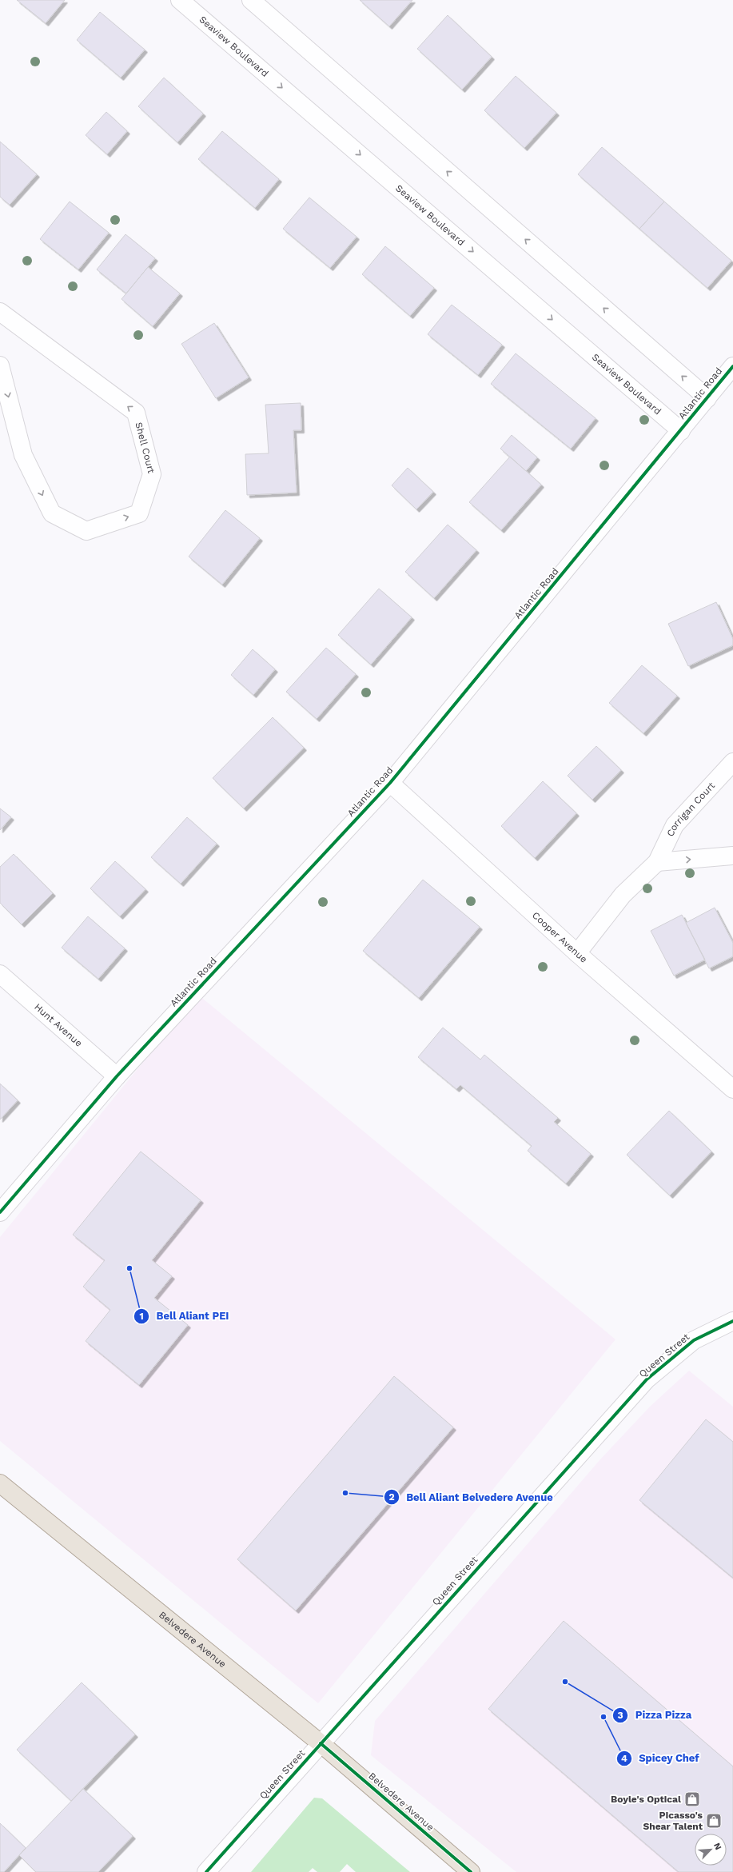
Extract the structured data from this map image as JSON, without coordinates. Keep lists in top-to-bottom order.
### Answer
{
  "streets": {
    "main road": ["Belvedere Avenue"],
    "street": [
      "Seaview Boulevard",
      "Atlantic Road",
      "Shell Court",
      "Corrigan Court",
      "Cooper Avenue",
      "Hunt Avenue",
      "Queen Street"
    ]
  },
  "crossings": [
    ["Seaview Boulevard", "Atlantic Road"],
    ["Atlantic Road", "Cooper Avenue"],
    ["Atlantic Road", "Hunt Avenue"],
    ["Corrigan Court", "Cooper Avenue"],
    ["Queen Street", "Belvedere Avenue"]
  ],
  "places": {
    "other": [
      "Bell Aliant PEI",
      "Bell Aliant Belvedere Avenue",
      "Pizza Pizza",
      "Spicey Chef"
    ],
    "shop": ["Boyle's Optical", "PIcasso's Shear Talent"]
  },
  "north": "top right"
}
